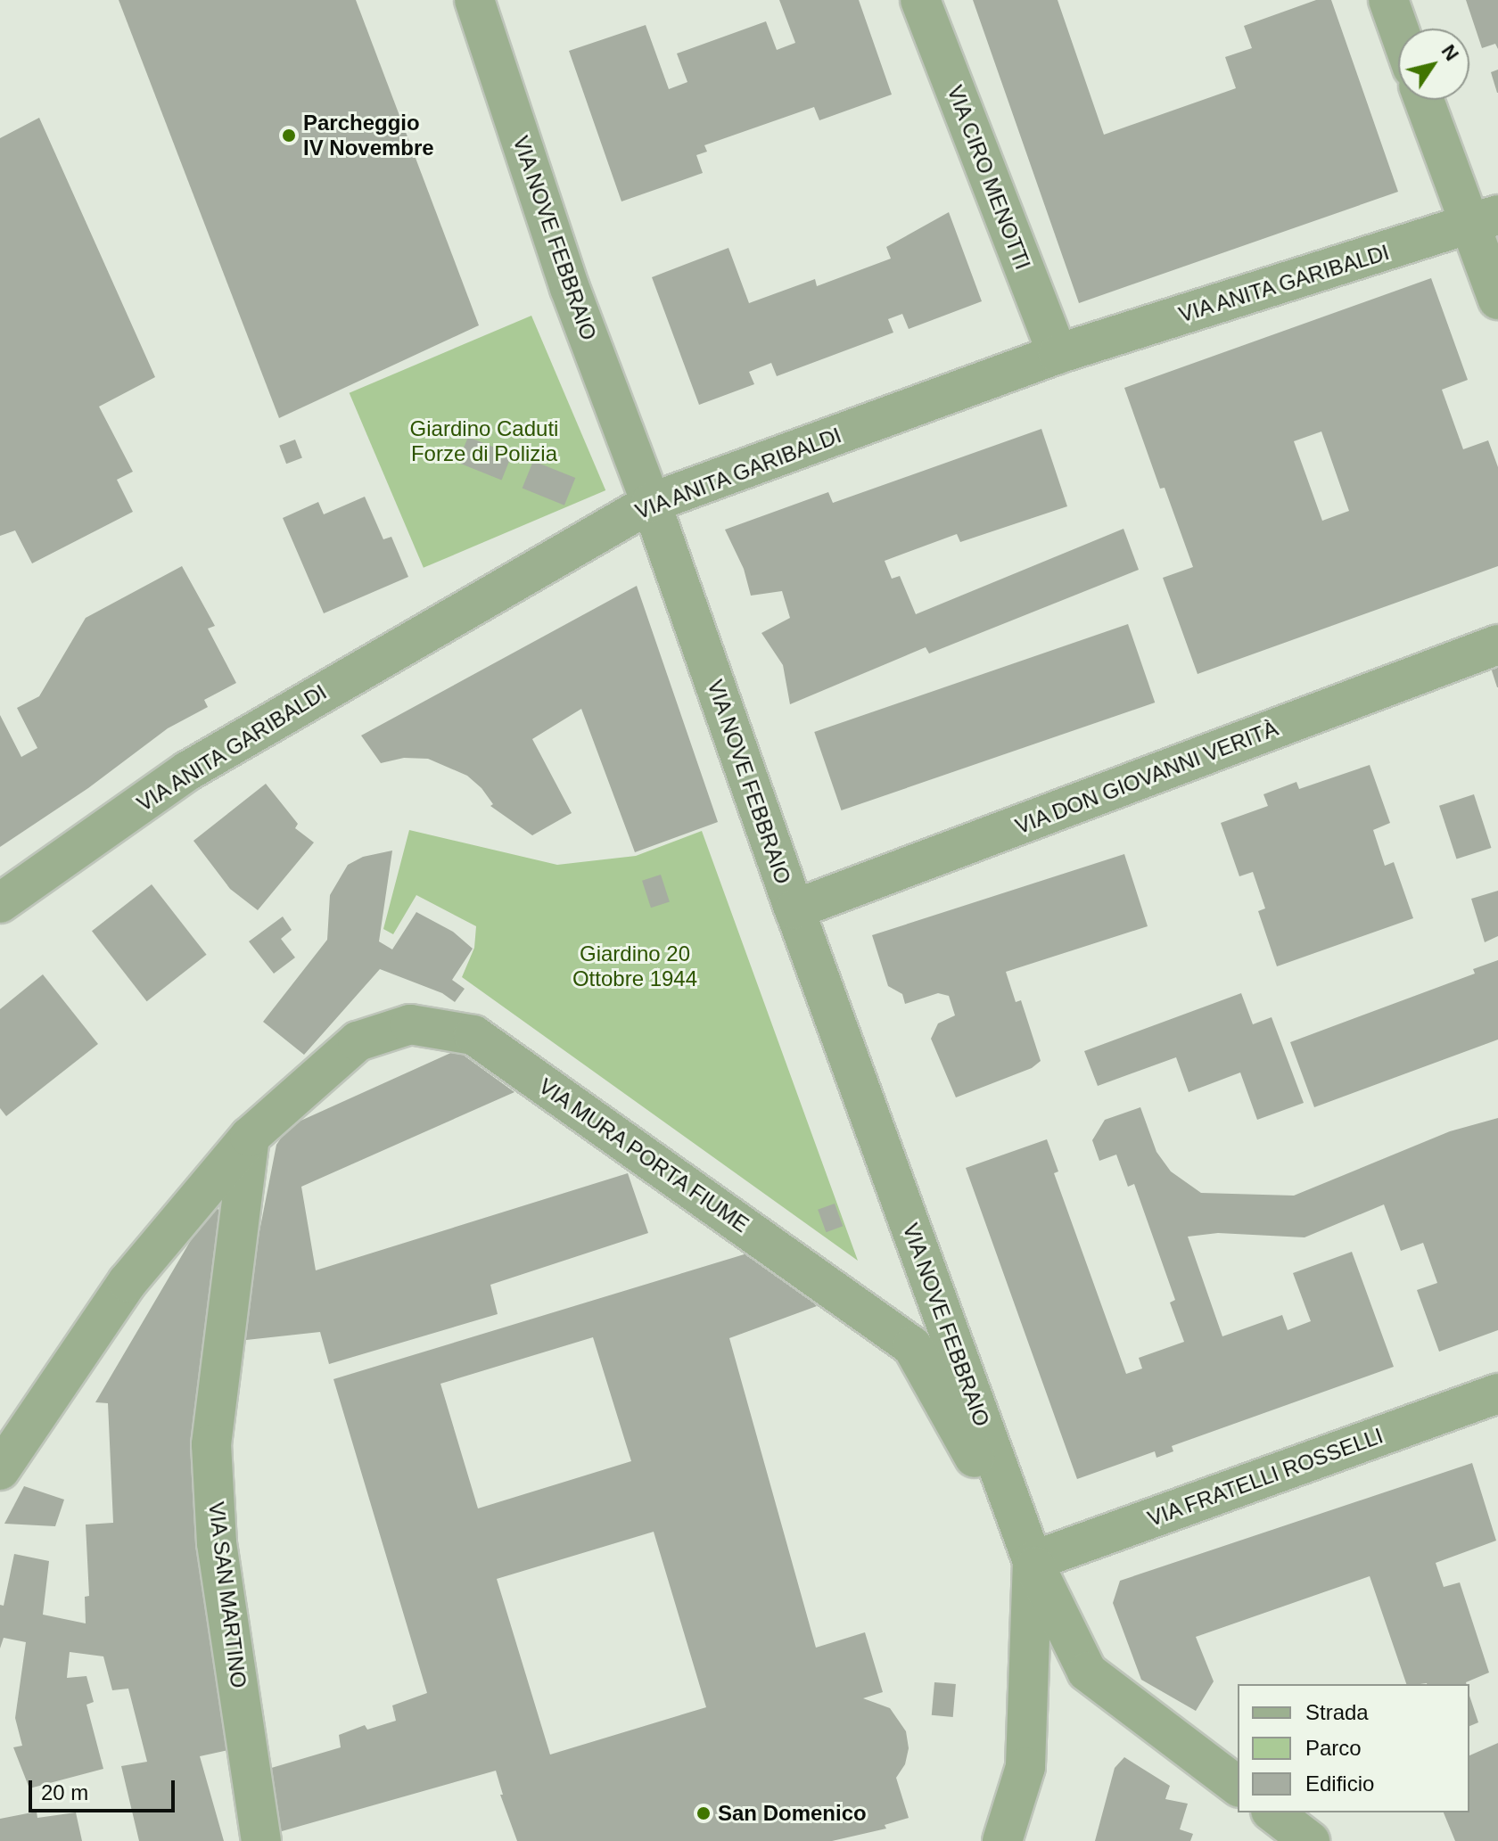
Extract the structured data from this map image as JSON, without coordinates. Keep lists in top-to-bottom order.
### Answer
{
  "streets": {
    "street": [
      "VIA CIRO MENOTTI",
      "VIA NOVE FEBBRAIO",
      "VIA ANITA GARIBALDI",
      "VIA DON GIOVANNI VERITÀ",
      "VIA MURA PORTA FIUME",
      "VIA FRATELLI ROSSELLI",
      "VIA SAN MARTINO"
    ]
  },
  "crossings": [
    ["VIA CIRO MENOTTI", "VIA ANITA GARIBALDI"],
    ["VIA NOVE FEBBRAIO", "VIA ANITA GARIBALDI"],
    ["VIA NOVE FEBBRAIO", "VIA DON GIOVANNI VERITÀ"],
    ["VIA NOVE FEBBRAIO", "VIA MURA PORTA FIUME"],
    ["VIA NOVE FEBBRAIO", "VIA FRATELLI ROSSELLI"],
    ["VIA MURA PORTA FIUME", "VIA FRATELLI ROSSELLI"],
    ["VIA MURA PORTA FIUME", "VIA SAN MARTINO"]
  ],
  "parks": ["Giardino Caduti Forze di Polizia", "Giardino 20 Ottobre 1944"],
  "places": ["Parcheggio IV Novembre", "San Domenico"],
  "legend": ["Strada", "Parco", "Edificio"],
  "scale_bar": "20 m",
  "north": "top right"
}
